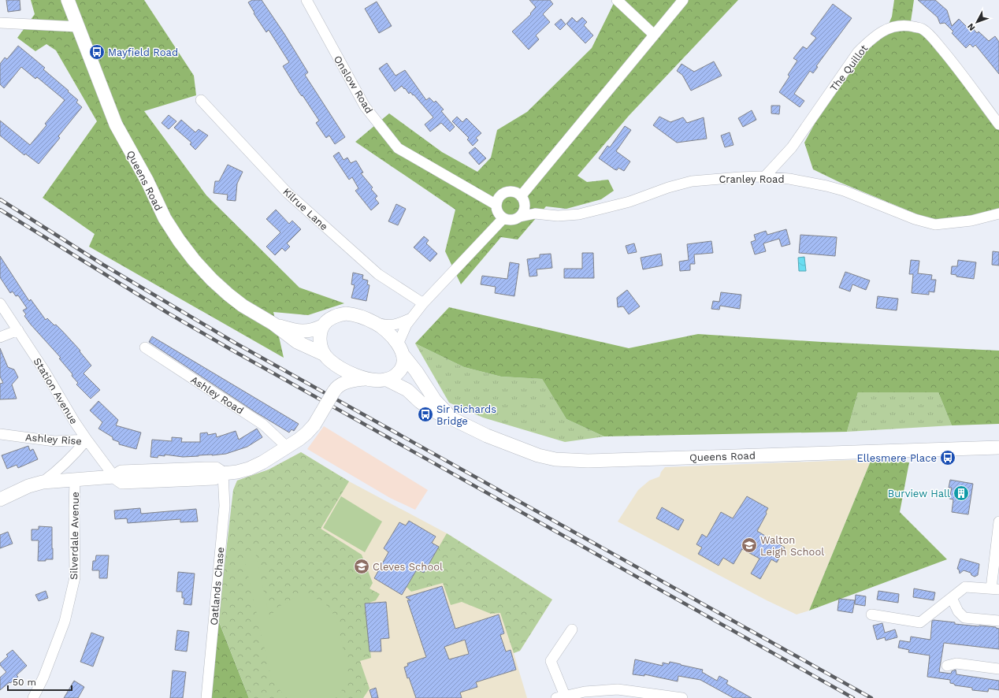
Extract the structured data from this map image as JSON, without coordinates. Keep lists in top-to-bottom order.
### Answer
{
  "streets": {
    "main road": ["Queens Road"],
    "street": [
      "The Quillot",
      "Onslow Road",
      "Cranley Road",
      "Kilrue Lane",
      "Station Avenue",
      "Ashley Road",
      "Ashley Rise",
      "Silverdale Avenue",
      "Oatlands Chase"
    ]
  },
  "crossings": [
    ["The Quillot", "Cranley Road"],
    ["Onslow Road", "Cranley Road"],
    ["Station Avenue", "Ashley Rise"]
  ],
  "places": {
    "bus stop": ["Mayfield Road", "Sir Richards Bridge", "Ellesmere Place"],
    "building": ["Burview Hall"],
    "school or university": ["Walton Leigh School", "Cleves School"]
  },
  "scale_bar": "50 m",
  "north": "bottom left"
}
